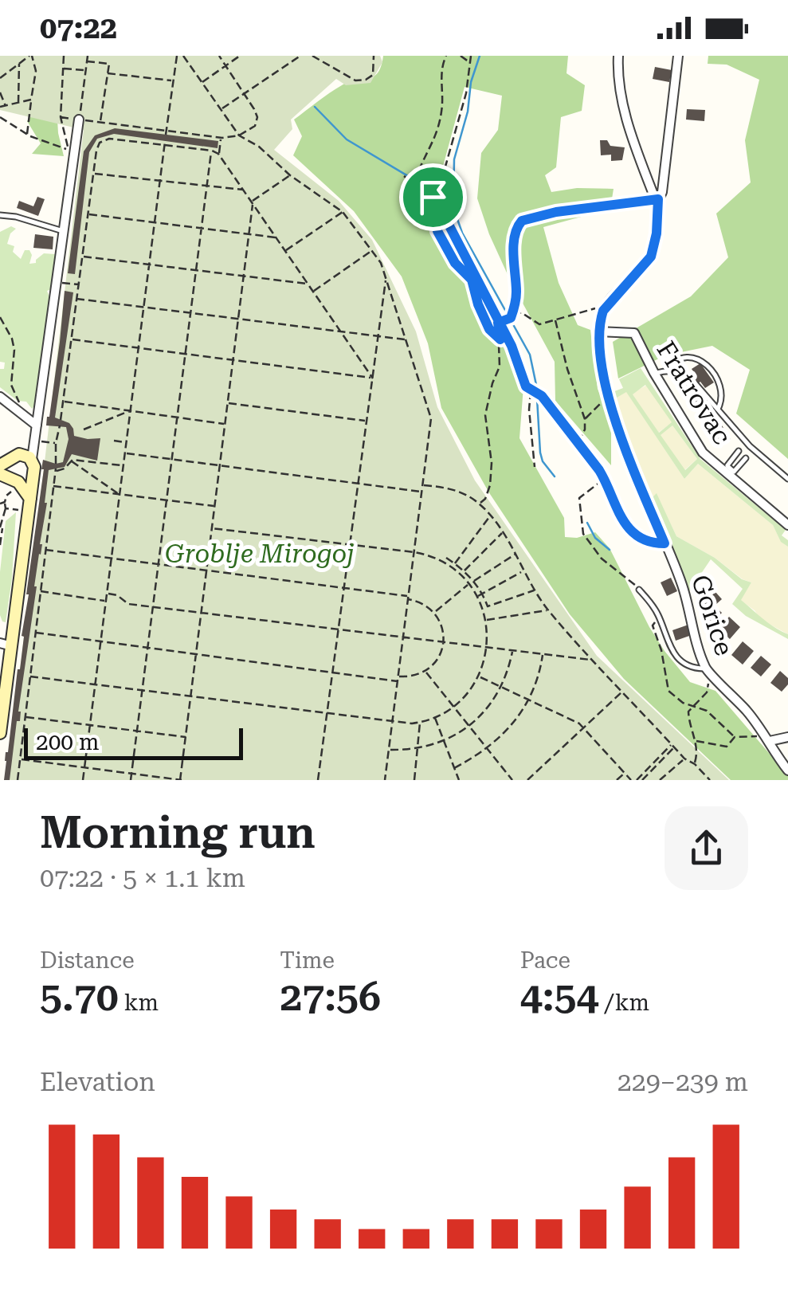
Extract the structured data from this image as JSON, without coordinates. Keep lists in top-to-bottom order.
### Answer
{
  "streets": {
    "street": ["Fratrovac", "Gorice"]
  },
  "crossings": [
    ["Fratrovac", "Gorice"]
  ],
  "parks": ["Groblje Mirogoj"],
  "scale_bar": "200 m",
  "page": {
    "status": "07:22",
    "scale": "200 m",
    "heading": ["Morning run", "07:22 · 5 × 1.1 km"],
    "stats": [
      ["Distance", "5.70 km"],
      ["Time", "27:56"],
      ["Pace", "4:54 /km"]
    ],
    "chart": ["Elevation", "229–239 m"]
  }
}
